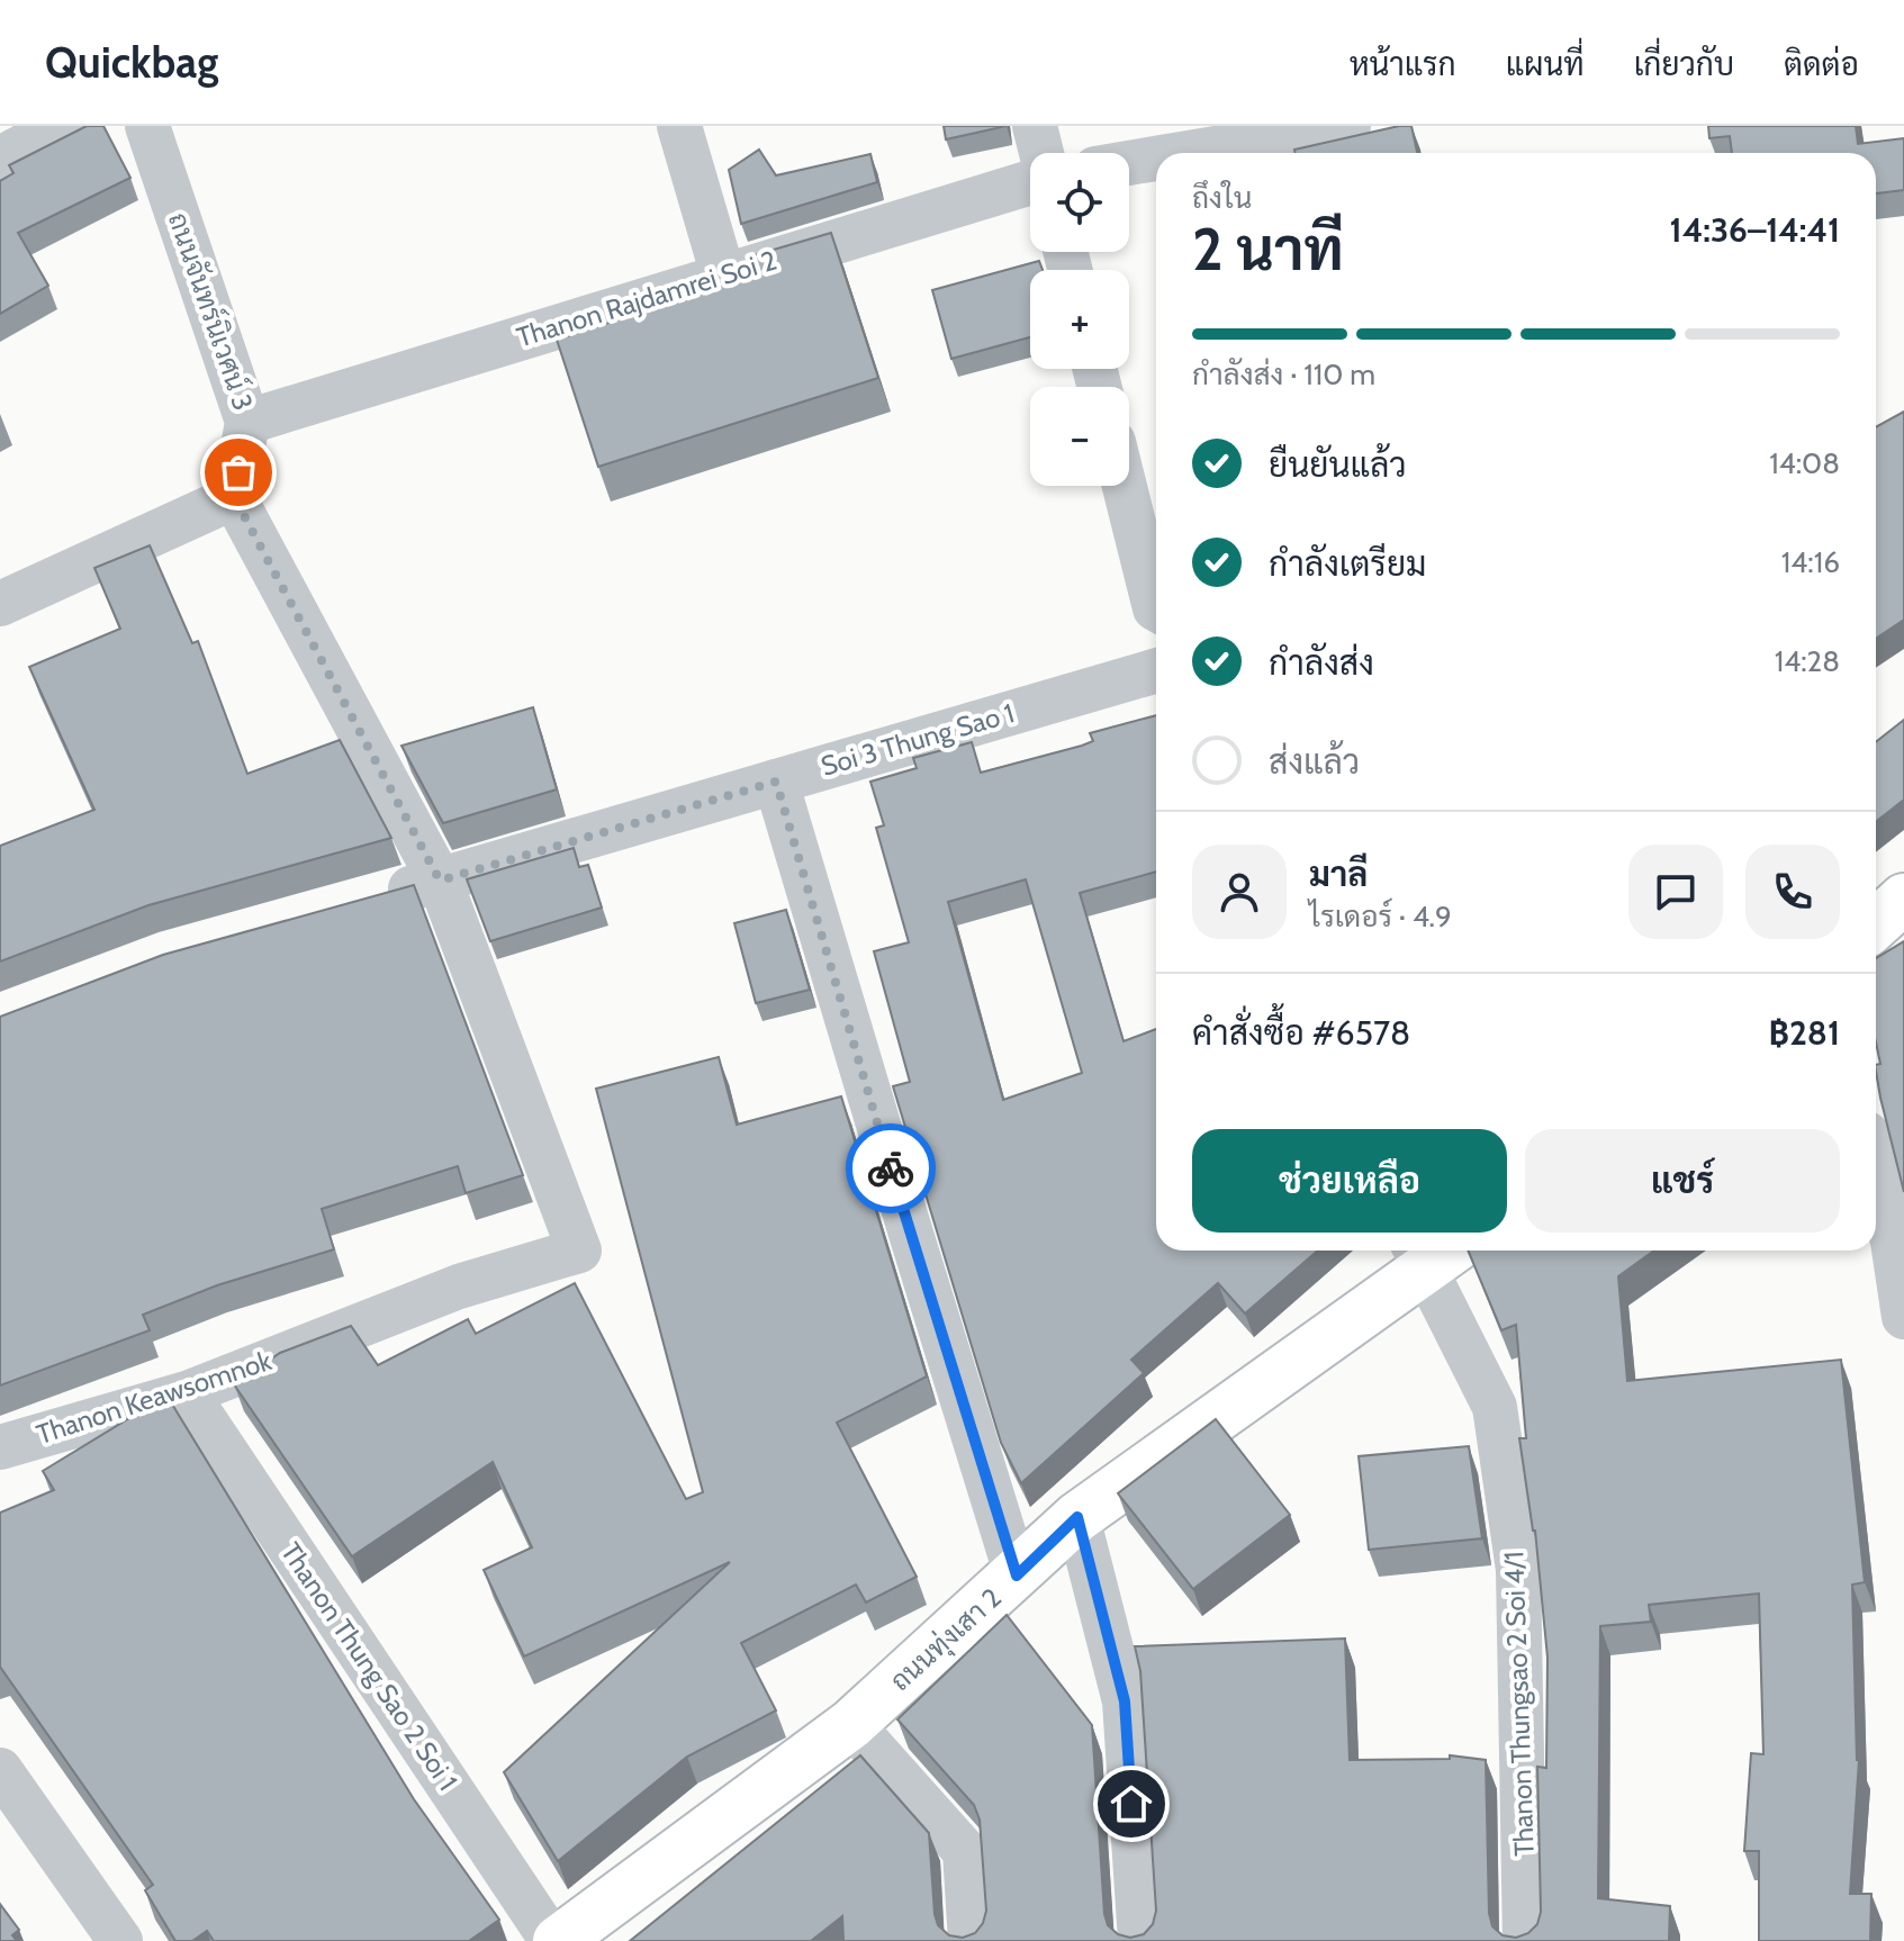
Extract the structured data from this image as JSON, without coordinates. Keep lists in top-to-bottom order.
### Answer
{
  "streets": {
    "street": [
      "Thanon Rajdamrei Soi 2",
      "ถนนจันทร์นิเวศน์ 3",
      "Soi 3 Thung Sao 1",
      "Thanon Keawsomnok",
      "ถนนทุ่งเสา 2",
      "Thanon Thung Sao 2 Soi 1",
      "Thanon Thungsao 2 Soi 4/1"
    ]
  },
  "crossings": [
    ["Thanon Rajdamrei Soi 2", "ถนนจันทร์นิเวศน์ 3"],
    ["Soi 3 Thung Sao 1", "Thanon Keawsomnok"],
    ["Thanon Keawsomnok", "Thanon Thung Sao 2 Soi 1"],
    ["ถนนทุ่งเสา 2", "Thanon Thung Sao 2 Soi 1"],
    ["ถนนทุ่งเสา 2", "Thanon Thungsao 2 Soi 4/1"]
  ],
  "page": {
    "header": "Quickbag",
    "nav": [
      "หน้าแรก",
      "แผนที่",
      "เกี่ยวกับ",
      "ติดต่อ"
    ],
    "map_buttons": ["+", "−"],
    "heading": ["2 นาที", "ถึงใน", "14:36–14:41"],
    "panel": [
      "มาลี",
      "ไรเดอร์ · 4.9",
      "คำสั่งซื้อ #6578",
      "฿281"
    ],
    "bar": "กำลังส่ง · 110 m",
    "list": [
      ["ยืนยันแล้ว", "14:08"],
      ["กำลังเตรียม", "14:16"],
      ["กำลังส่ง", "14:28"],
      "ส่งแล้ว"
    ],
    "buttons": ["ช่วยเหลือ", "แชร์"]
  }
}
